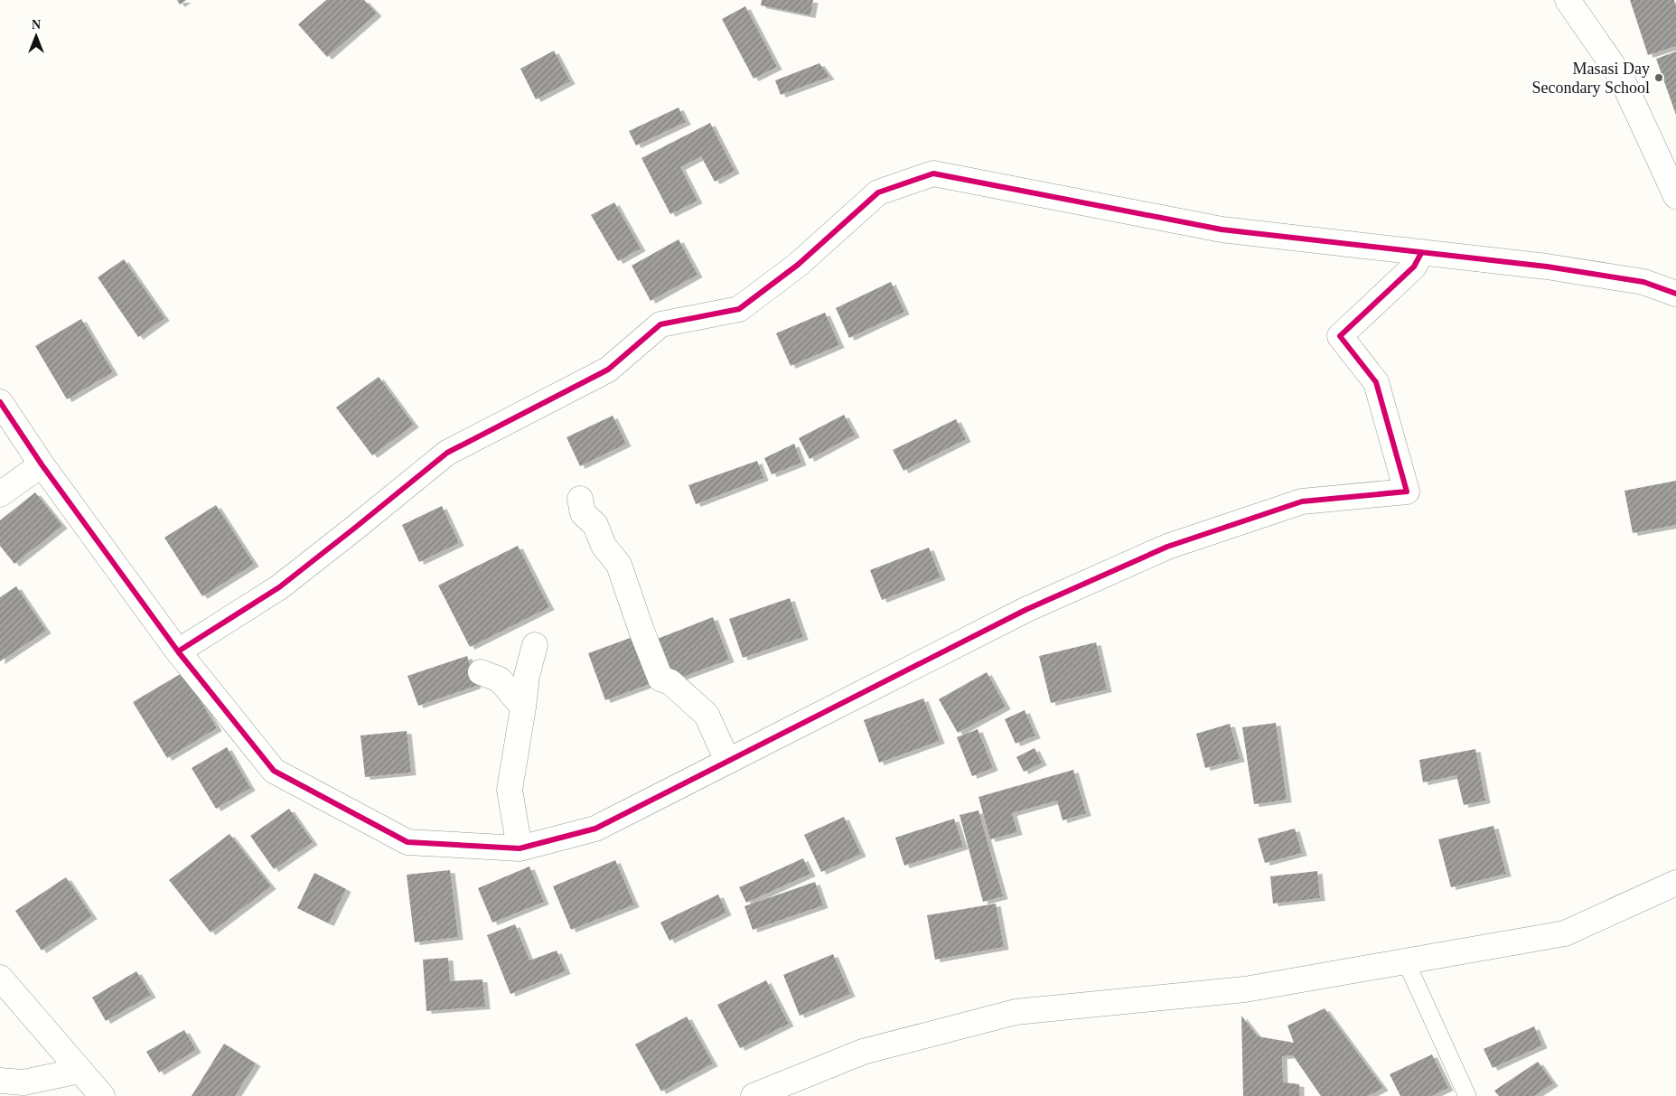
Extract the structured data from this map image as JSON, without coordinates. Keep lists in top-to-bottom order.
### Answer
{
  "places": ["Masasi Day Secondary School"],
  "north": "top"
}
